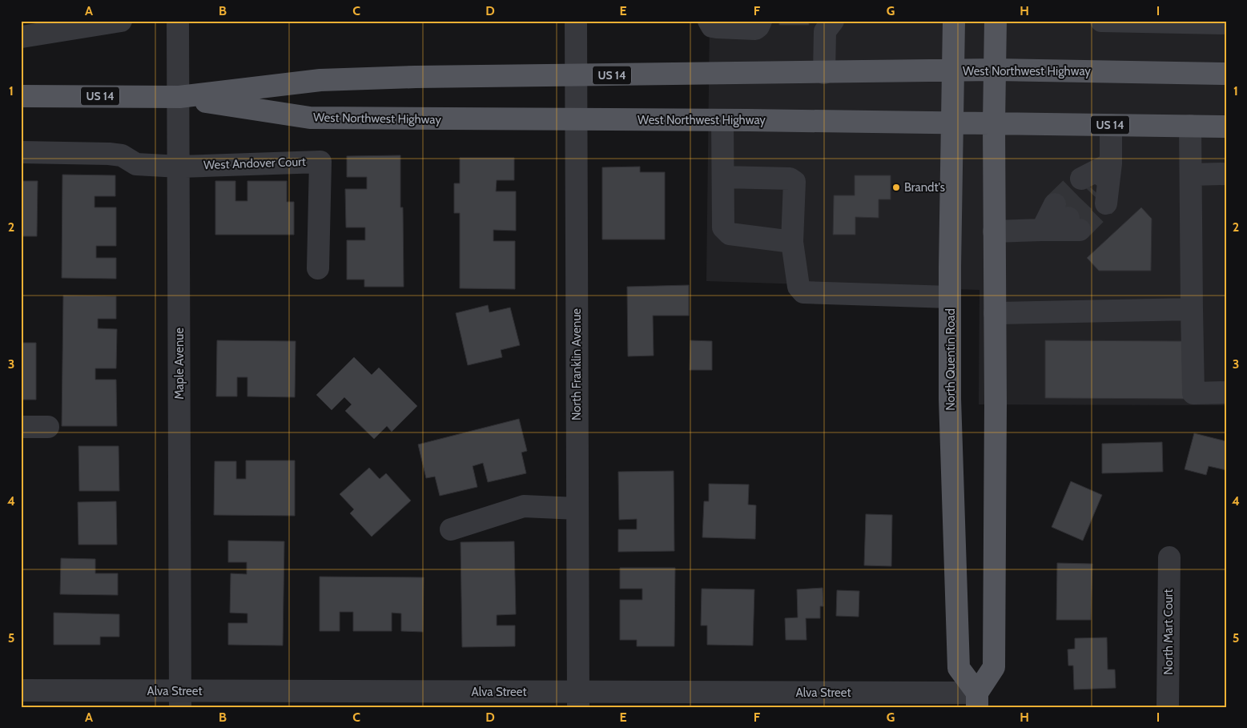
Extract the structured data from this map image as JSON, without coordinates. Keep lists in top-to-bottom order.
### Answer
{
  "streets": {
    "main road": ["West Northwest Highway", "US 14", "North Quentin Road"],
    "street": [
      "West Andover Court",
      "Maple Avenue",
      "North Franklin Avenue",
      "North Mart Court",
      "Alva Street"
    ]
  },
  "crossings": [
    ["West Northwest Highway", "North Quentin Road"],
    ["West Northwest Highway", "Maple Avenue"],
    ["West Northwest Highway", "North Franklin Avenue"],
    ["West Andover Court", "Maple Avenue"],
    ["North Quentin Road", "Alva Street"],
    ["Maple Avenue", "Alva Street"],
    ["North Franklin Avenue", "Alva Street"]
  ],
  "places": ["Brandt's"],
  "grid": {
    "columns": [
      "A",
      "B",
      "C",
      "D",
      "E",
      "F",
      "G",
      "H",
      "I"
    ],
    "rows": [
      "1",
      "2",
      "3",
      "4",
      "5"
    ]
  }
}
